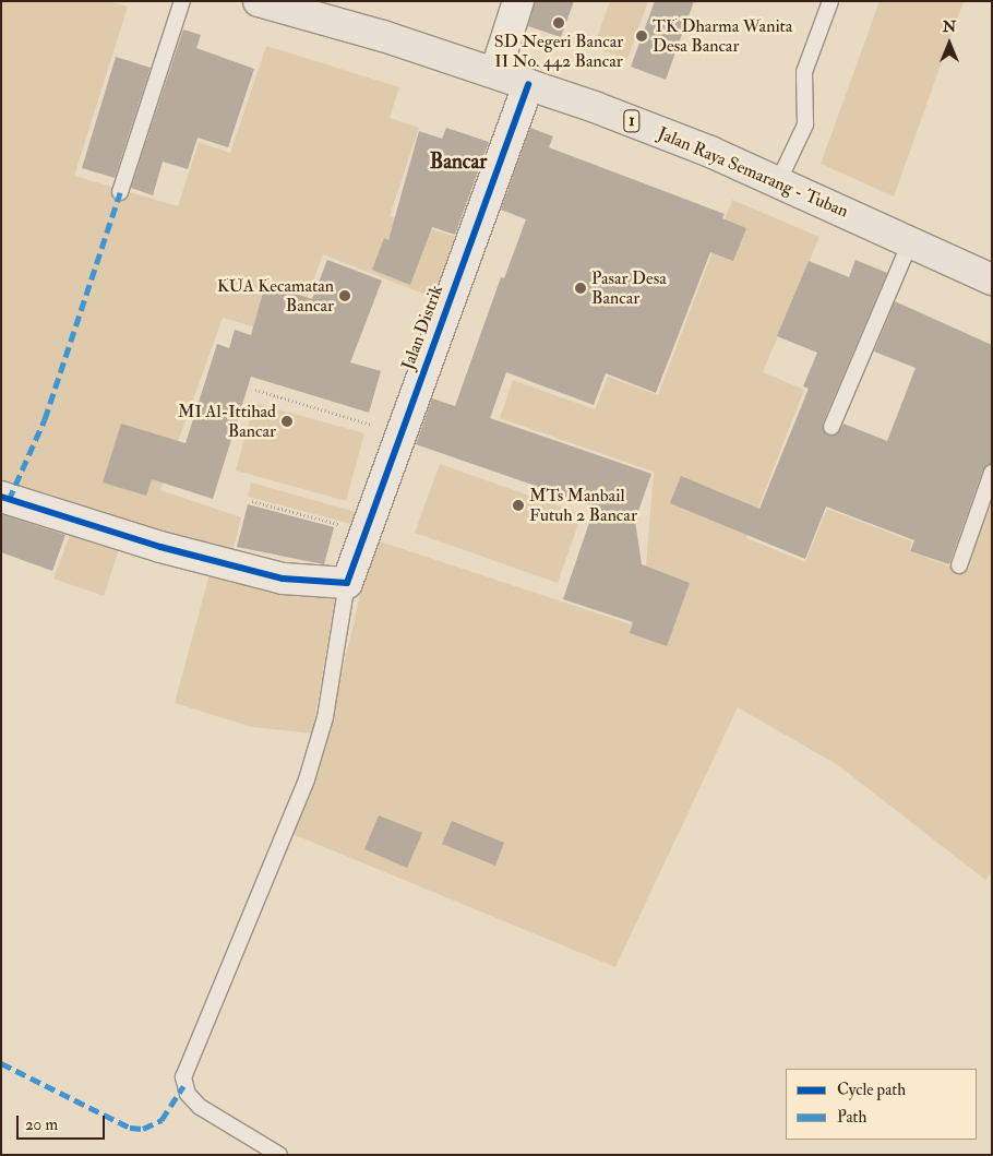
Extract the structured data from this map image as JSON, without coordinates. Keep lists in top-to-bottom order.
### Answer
{
  "streets": {
    "highway": ["1", "Jalan Raya Semarang - Tuban"],
    "street": ["Jalan Distrik"]
  },
  "crossings": [
    ["Jalan Raya Semarang - Tuban", "Jalan Distrik"]
  ],
  "districts": ["Bancar"],
  "places": [
    "SD Negeri Bancar II No. 442 Bancar",
    "TK Dharma Wanita Desa Bancar",
    "Pasar Desa Bancar",
    "KUA Kecamatan Bancar",
    "MI Al-Ittihad Bancar",
    "MTs Manbail Futuh 2 Bancar"
  ],
  "legend": ["Cycle path", "Path"],
  "scale_bar": "20 m",
  "north": "top"
}
